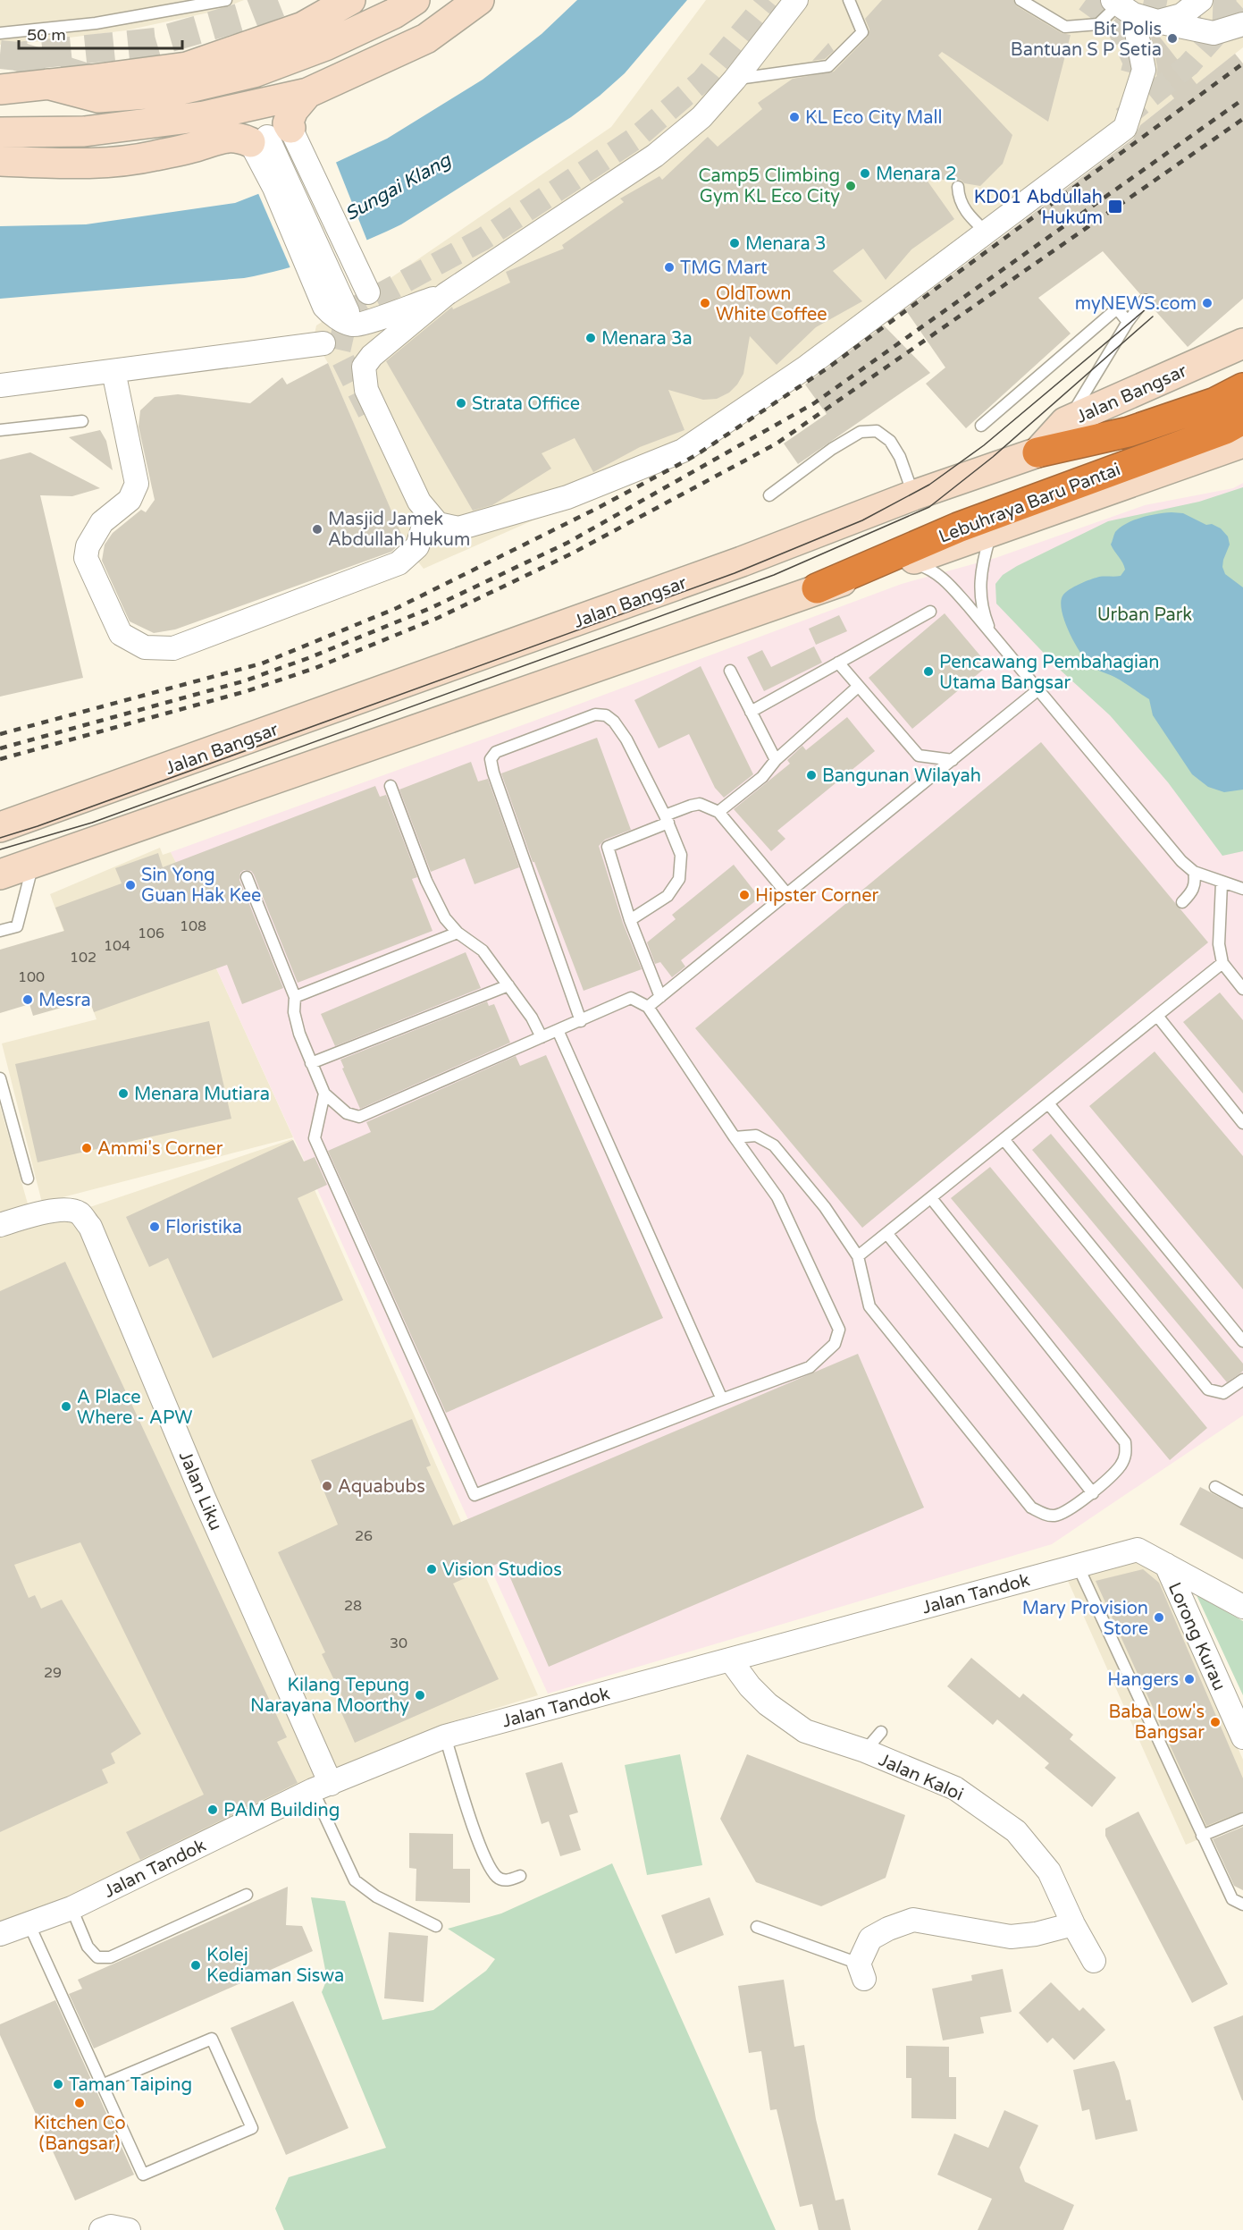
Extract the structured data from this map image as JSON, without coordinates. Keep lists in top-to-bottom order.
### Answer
{
  "streets": {
    "highway": ["Lebuhraya Baru Pantai"],
    "main road": ["Jalan Bangsar"],
    "street": [
      "Jalan Liku",
      "Jalan Tandok",
      "Lorong Kurau",
      "Jalan Kaloi"
    ]
  },
  "crossings": [
    ["Jalan Bangsar", "Lebuhraya Baru Pantai"],
    ["Jalan Liku", "Jalan Tandok"],
    ["Jalan Tandok", "Lorong Kurau"],
    ["Jalan Tandok", "Jalan Kaloi"]
  ],
  "water": ["Sungai Klang"],
  "parks": ["Urban Park"],
  "places": {
    "other": [
      "Bit Polis Bantuan S P Setia",
      "KL Eco City Mall",
      "Menara 2",
      "Camp5 Climbing Gym KL Eco City",
      "Menara 3",
      "TMG Mart",
      "OldTown White Coffee",
      "myNEWS.com",
      "Menara 3a",
      "Strata Office",
      "Masjid Jamek Abdullah Hukum",
      "Pencawang Pembahagian Utama Bangsar",
      "Bangunan Wilayah",
      "Sin Yong Guan Hak Kee",
      "Hipster Corner",
      "Mesra",
      "Menara Mutiara",
      "Ammi's Corner",
      "Floristika",
      "A Place Where - APW",
      "Aquabubs",
      "Vision Studios",
      "Mary Provision Store",
      "Hangers",
      "Kilang Tepung Narayana Moorthy",
      "Baba Low's Bangsar",
      "PAM Building",
      "Kolej Kediaman Siswa",
      "Taman Taiping",
      "Kitchen Co (Bangsar)"
    ],
    "transit": ["KD01 Abdullah Hukum"]
  },
  "house_numbers": [
    "108",
    "106",
    "104",
    "102",
    "100",
    "26",
    "28",
    "30",
    "29"
  ],
  "scale_bar": "50 m"
}
